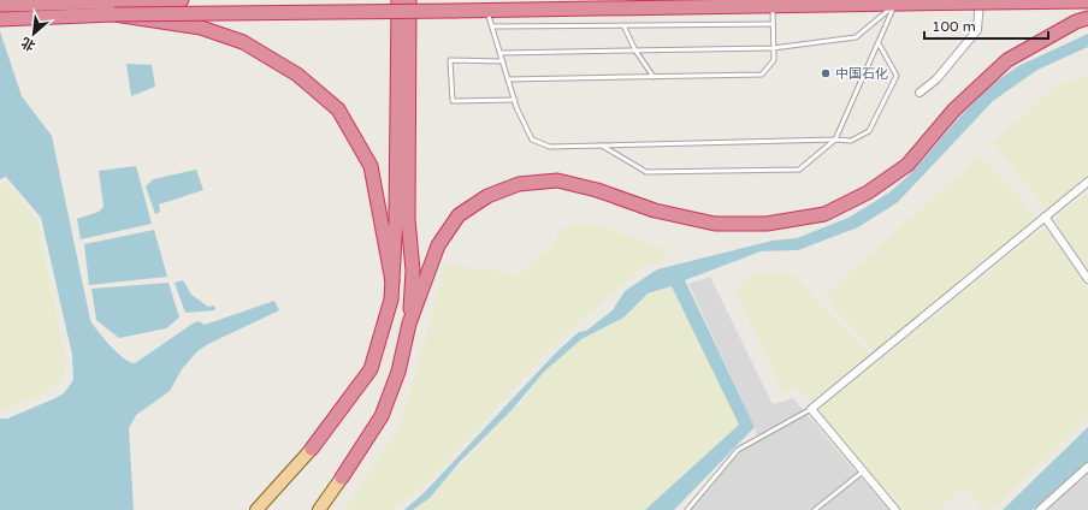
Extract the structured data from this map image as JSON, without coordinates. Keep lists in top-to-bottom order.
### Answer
{
  "places": ["中国石化"],
  "scale_bar": "100 m",
  "north": "bottom left"
}
